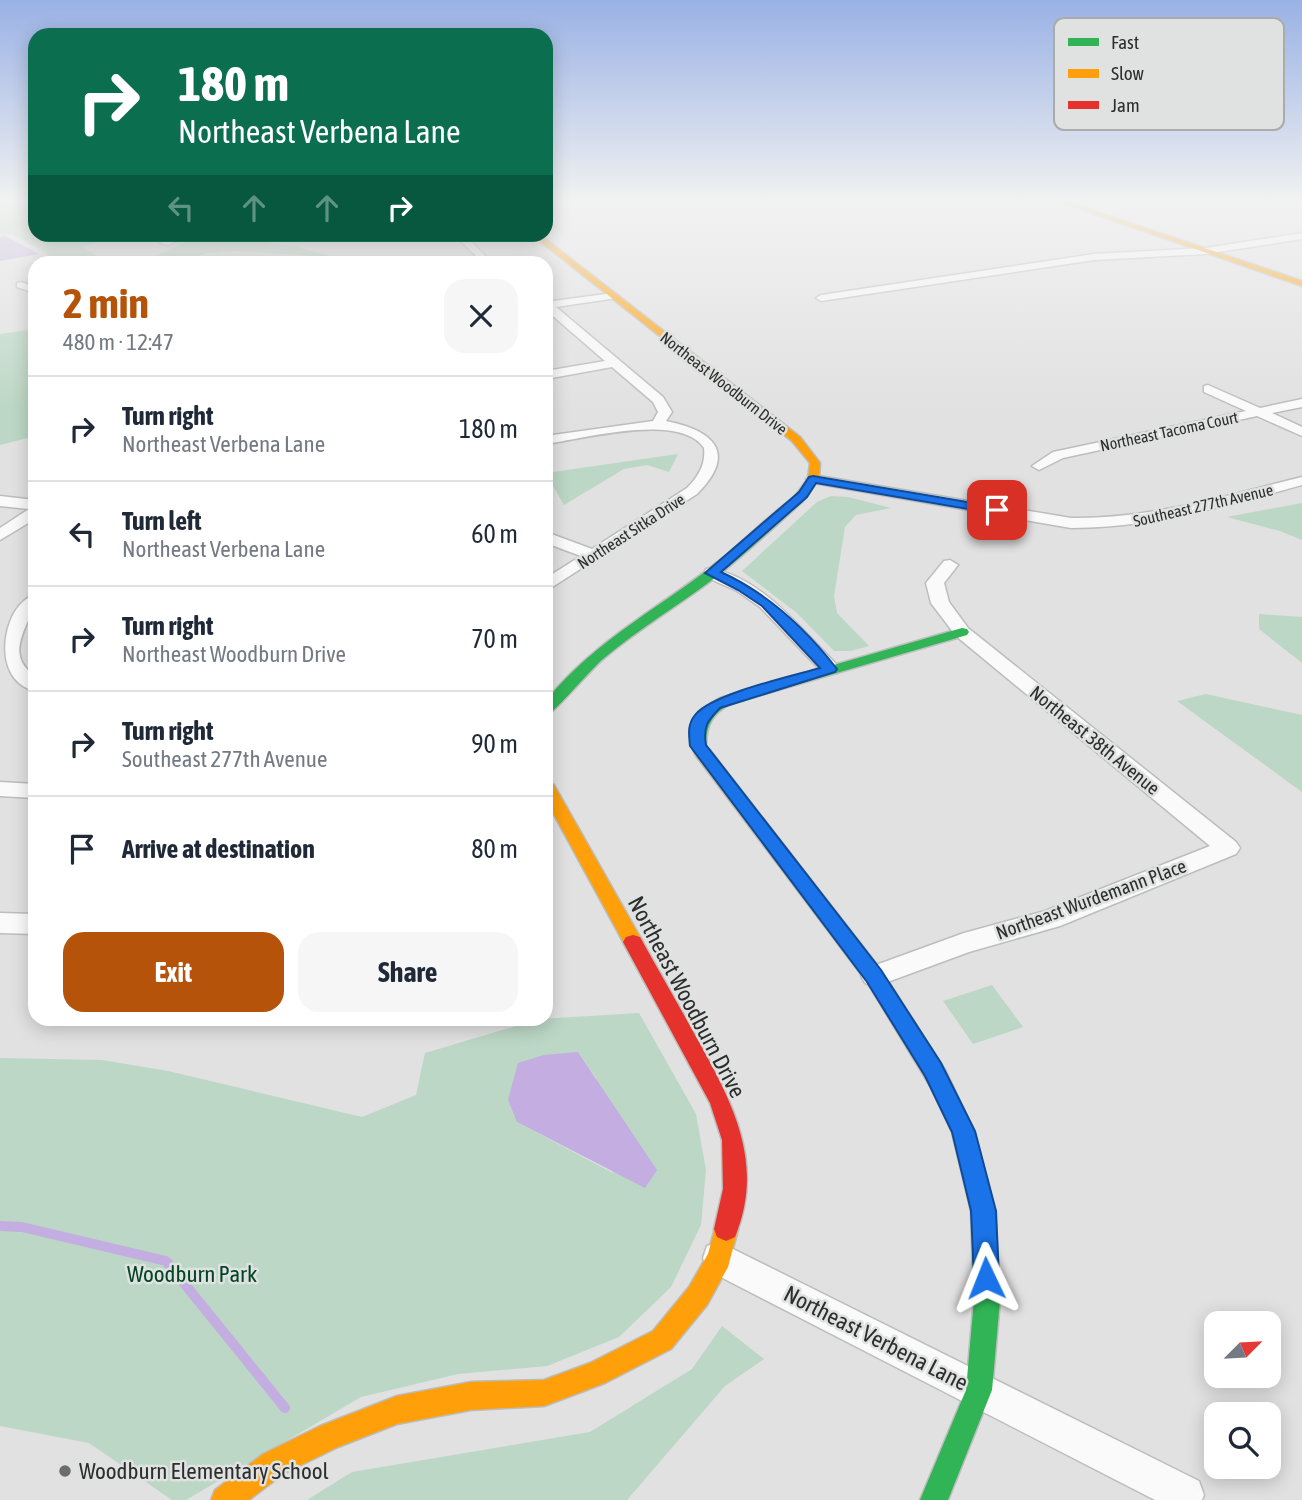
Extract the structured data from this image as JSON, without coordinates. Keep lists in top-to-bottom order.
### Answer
{
  "streets": {
    "street": [
      "Northeast Woodburn Drive",
      "Northeast Tacoma Court",
      "Southeast 277th Avenue",
      "Northeast Sitka Drive",
      "Northeast 38th Avenue",
      "Northeast Wurdemann Place",
      "Northeast Verbena Lane"
    ]
  },
  "crossings": [
    ["Northeast Woodburn Drive", "Southeast 277th Avenue"],
    ["Northeast Woodburn Drive", "Northeast Verbena Lane"],
    ["Northeast 38th Avenue", "Northeast Wurdemann Place"],
    ["Northeast 38th Avenue", "Northeast Verbena Lane"],
    ["Northeast Wurdemann Place", "Northeast Verbena Lane"]
  ],
  "parks": ["Woodburn Park"],
  "places": ["Woodburn Elementary School"],
  "legend": ["Fast", "Slow", "Jam"],
  "north": "top right",
  "page": {
    "turn": ["180 m", "Northeast Verbena Lane"],
    "heading": ["2 min", "480 m · 12:47"],
    "list": [
      {
        "name": "Turn right",
        "note": "Northeast Verbena Lane",
        "value": "180 m"
      },
      {
        "name": "Turn left",
        "note": "Northeast Verbena Lane",
        "value": "60 m"
      },
      {
        "name": "Turn right",
        "note": "Northeast Woodburn Drive",
        "value": "70 m"
      },
      {
        "name": "Turn right",
        "note": "Southeast 277th Avenue",
        "value": "90 m"
      },
      {
        "name": "Arrive at destination",
        "value": "80 m"
      }
    ],
    "buttons": ["Exit", "Share"]
  }
}
